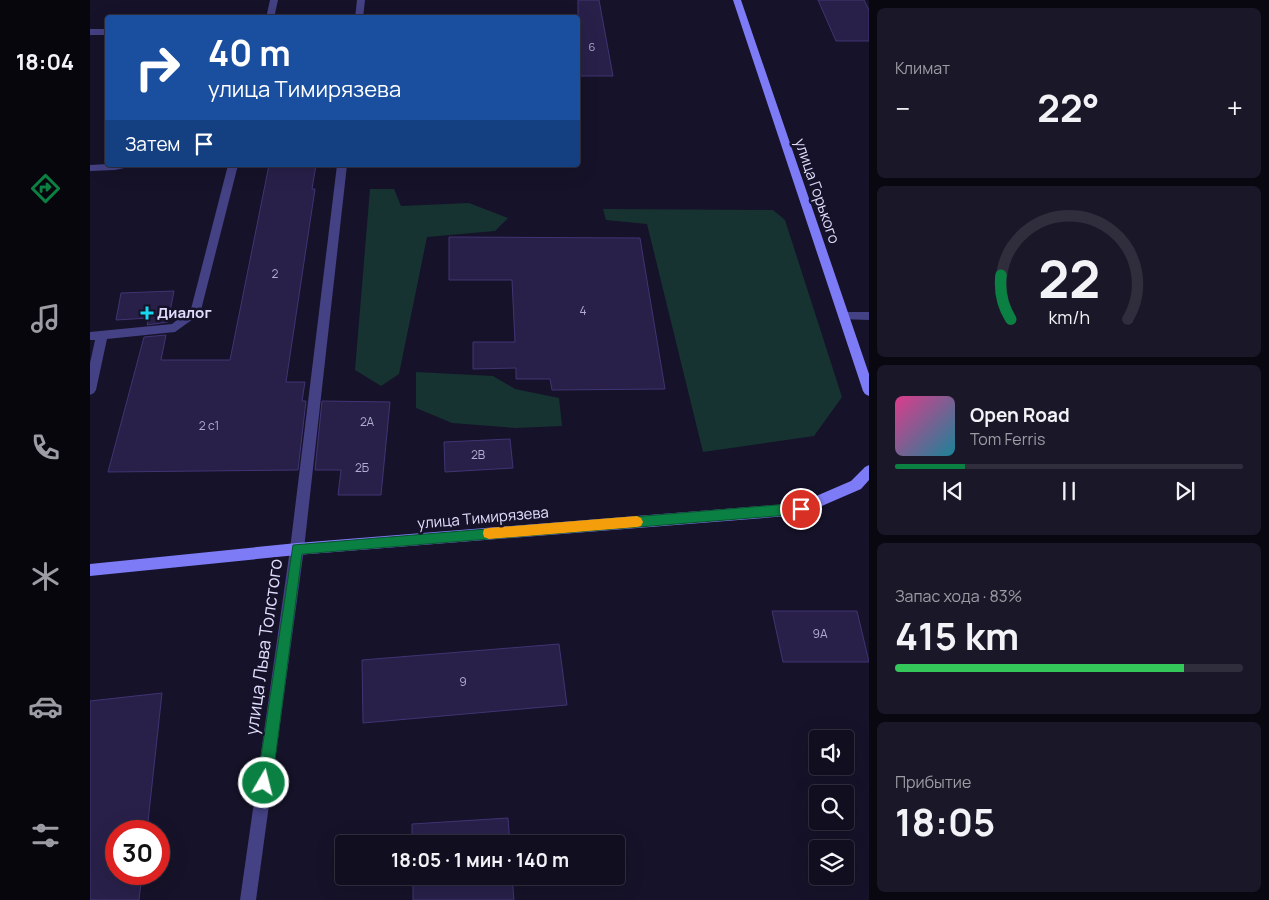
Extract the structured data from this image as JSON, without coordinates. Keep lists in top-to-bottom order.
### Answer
{
  "streets": {
    "street": ["улица Горького", "улица Тимирязева", "улица Льва Толстого"]
  },
  "crossings": [
    ["улица Тимирязева", "улица Льва Толстого"]
  ],
  "places": {
    "health": ["Диалог"]
  },
  "house_numbers": [
    "6",
    "2",
    "4",
    "2А",
    "2 с1",
    "2В",
    "2Б",
    "9А",
    "9"
  ],
  "page": {
    "tabs": "18:04",
    "tile": [
      "Климат",
      ["Запас хода · 83%", "415 km"],
      ["Прибытие", "18:05"]
    ],
    "turn": ["40 m", "улица Тимирязева"],
    "heat": ["−", "22°", "+"],
    "then": "Затем",
    "song": ["Open Road", "Tom Ferris"],
    "limit": "30",
    "trip": "18:05 · 1 мин · 140 m",
    "gauge": ["22", "km/h"]
  }
}
